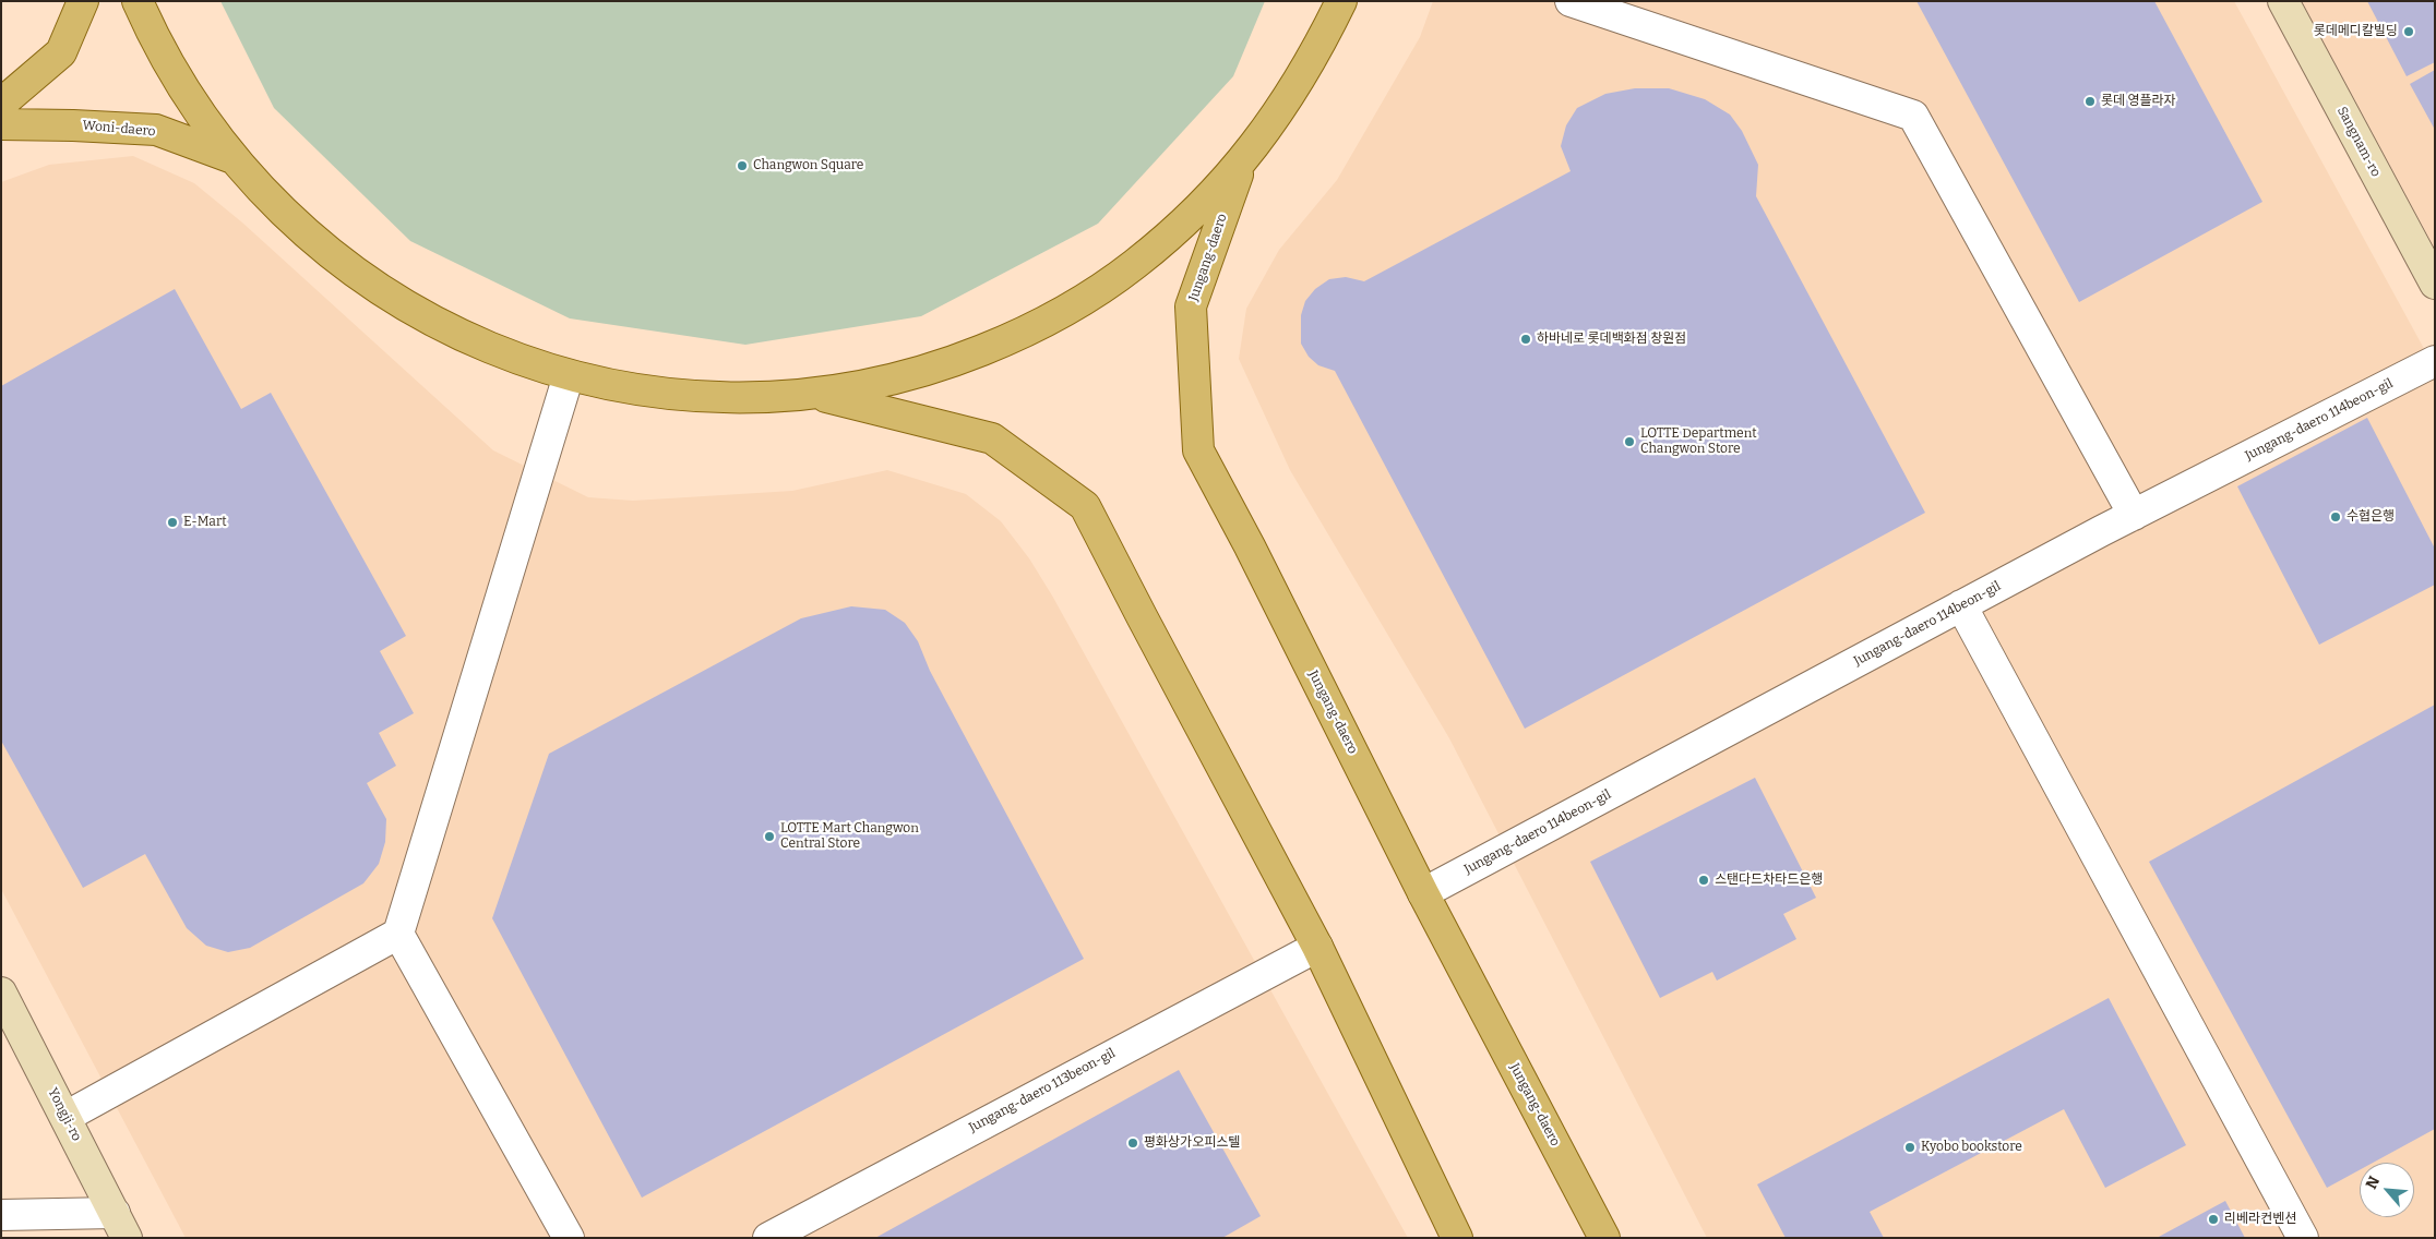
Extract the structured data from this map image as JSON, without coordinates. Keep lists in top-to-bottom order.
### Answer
{
  "streets": {
    "main road": [
      "Woni-daero",
      "Sangnam-ro",
      "Jungang-daero",
      "Yongji-ro"
    ],
    "street": ["Jungang-daero 114beon-gil", "Jungang-daero 113beon-gil"]
  },
  "crossings": [
    ["Jungang-daero", "Jungang-daero 114beon-gil"]
  ],
  "places": [
    "롯데메디칼빌딩",
    "롯데 영플라자",
    "Changwon Square",
    "하바네로 롯데백화점 창원점",
    "LOTTE Department Changwon Store",
    "수협은행",
    "E-Mart",
    "LOTTE Mart Changwon Central Store",
    "스탠다드차타드은행",
    "평화상가오피스텔",
    "Kyobo bookstore",
    "리베라컨벤션"
  ],
  "north": "top left"
}
